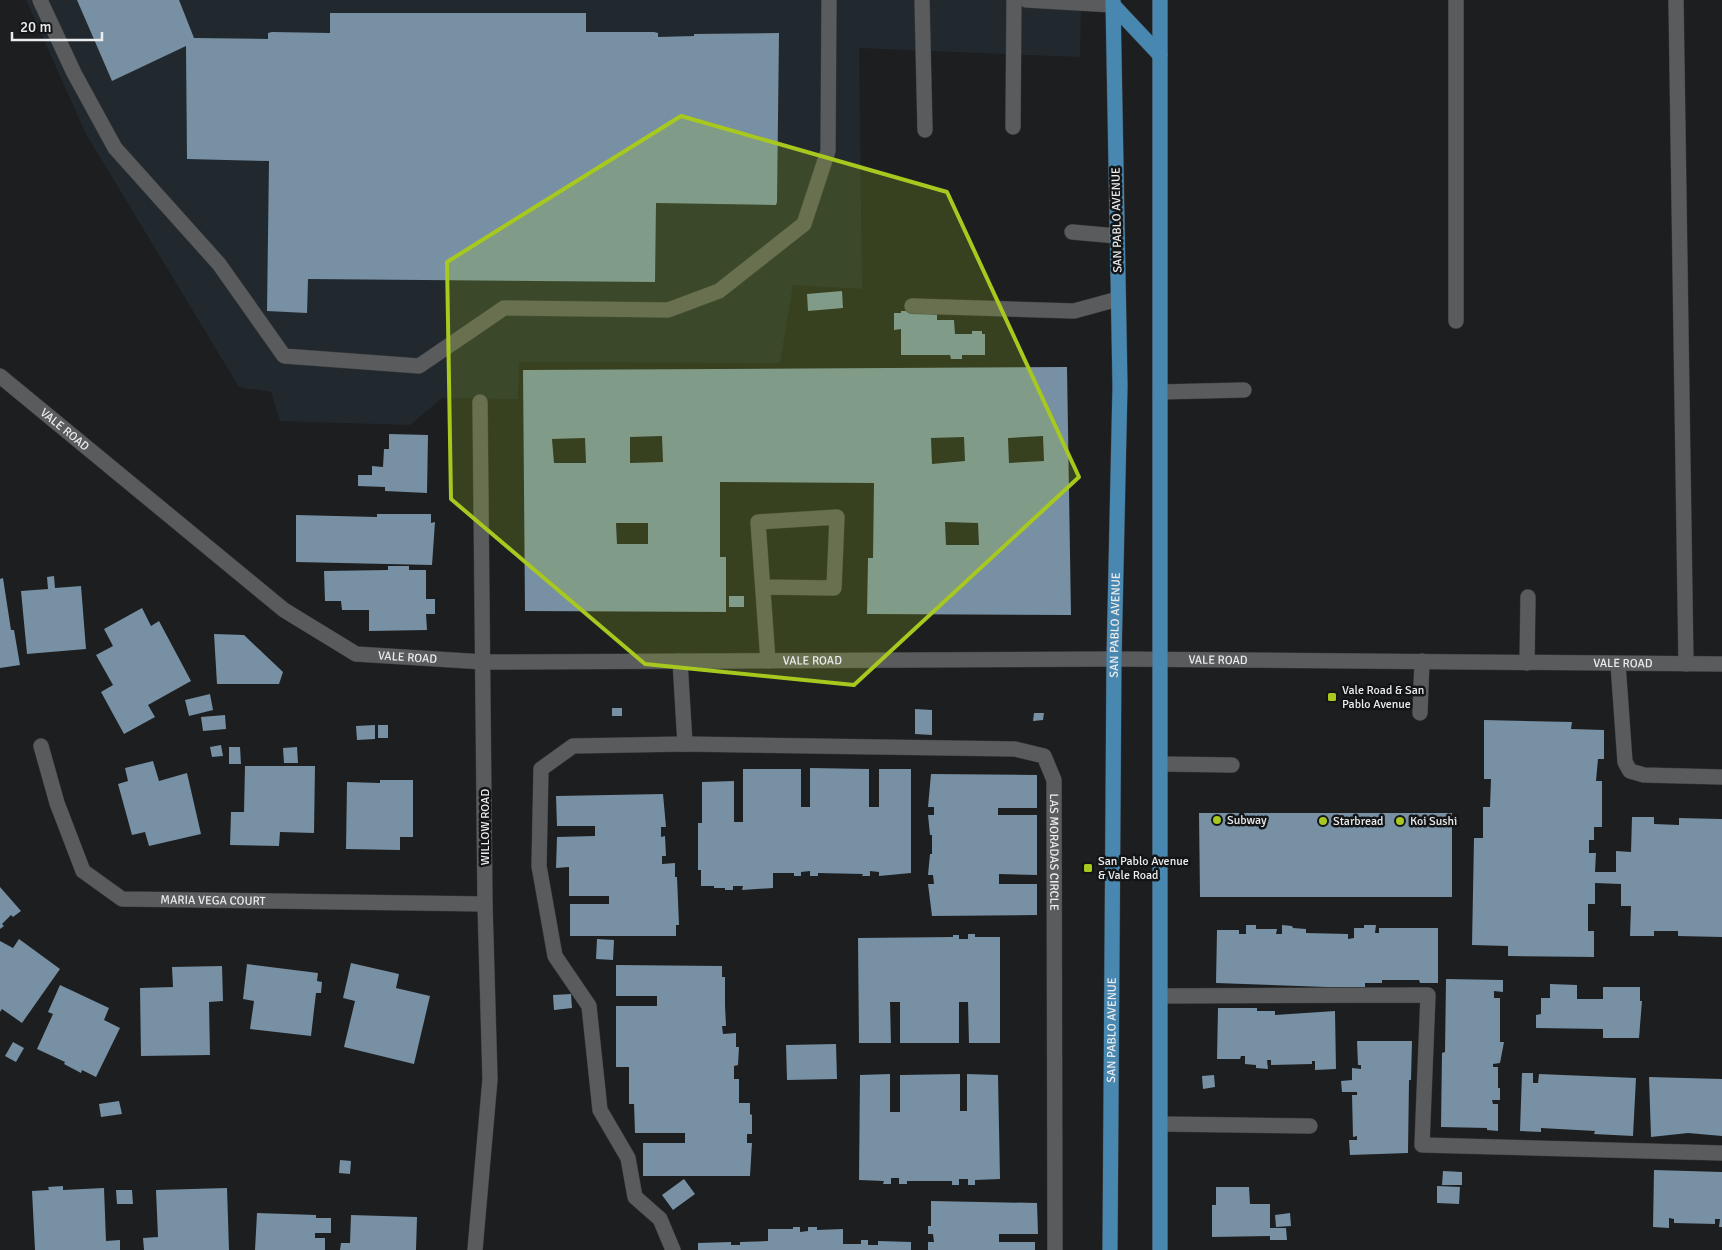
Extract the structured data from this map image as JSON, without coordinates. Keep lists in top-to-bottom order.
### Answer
{
  "streets": {
    "main road": ["SAN PABLO AVENUE"],
    "street": [
      "VALE ROAD",
      "WILLOW ROAD",
      "LAS MORADAS CIRCLE",
      "MARIA VEGA COURT"
    ]
  },
  "crossings": [
    ["SAN PABLO AVENUE", "VALE ROAD"],
    ["VALE ROAD", "WILLOW ROAD"],
    ["WILLOW ROAD", "MARIA VEGA COURT"]
  ],
  "places": {
    "transit": ["Vale Road & San Pablo Avenue", "San Pablo Avenue & Vale Road"],
    "other": ["Subway", "Starbread", "Koi Sushi"]
  },
  "scale_bar": "20 m"
}
